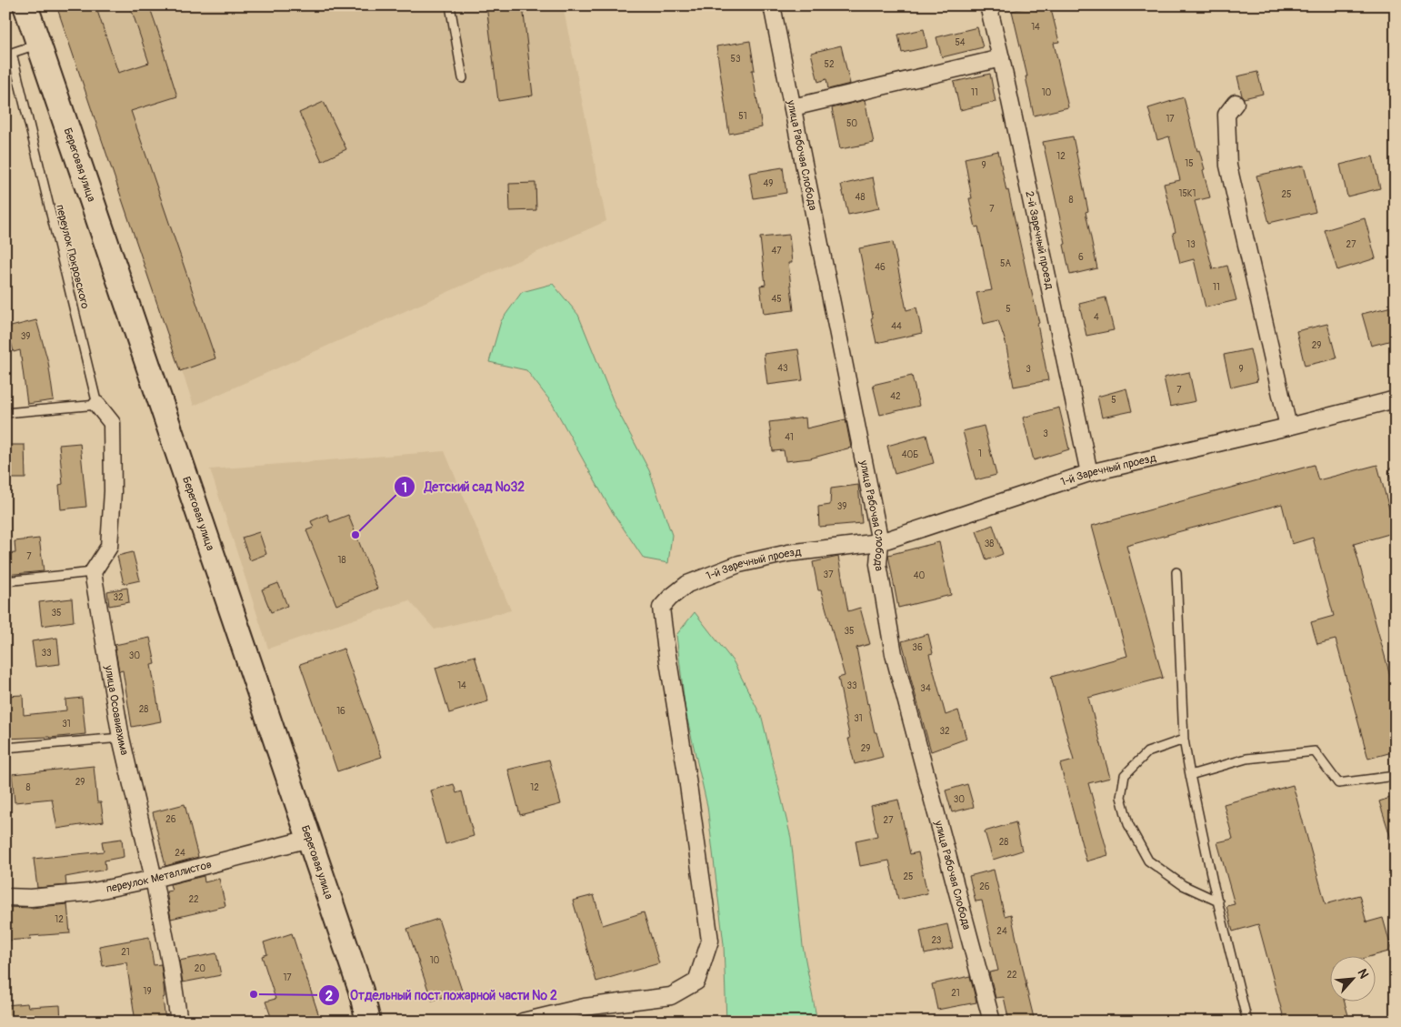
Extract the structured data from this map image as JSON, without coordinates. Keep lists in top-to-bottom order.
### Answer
{
  "streets": {
    "main road": ["Береговая улица"],
    "street": [
      "улица Рабочая Слобода",
      "2-й Заречный проезд",
      "1-й Заречный проезд",
      "улица Осоавиахима",
      "переулок Металлистов"
    ],
    "lane": ["переулок Покровского"]
  },
  "crossings": [
    ["улица Рабочая Слобода", "1-й Заречный проезд"],
    ["Береговая улица", "переулок Покровского"],
    ["Береговая улица", "переулок Металлистов"],
    ["2-й Заречный проезд", "1-й Заречный проезд"],
    ["улица Осоавиахима", "переулок Металлистов"]
  ],
  "places": ["Детский сад №32", "Отдельный пост пожарной части № 2"],
  "house_numbers": [
    "14",
    "54",
    "53",
    "52",
    "11",
    "10",
    "51",
    "17",
    "50",
    "12",
    "15",
    "9",
    "49",
    "15К1",
    "25",
    "48",
    "8",
    "7",
    "13",
    "27",
    "47",
    "6",
    "5А",
    "46",
    "11",
    "45",
    "5",
    "4",
    "44",
    "39",
    "29",
    "43",
    "3",
    "9",
    "7",
    "42",
    "5",
    "3",
    "41",
    "1",
    "40Б",
    "39",
    "38",
    "7",
    "18",
    "37",
    "40",
    "32",
    "35",
    "35",
    "36",
    "33",
    "30",
    "14",
    "33",
    "34",
    "28",
    "16",
    "31",
    "31",
    "32",
    "29",
    "29",
    "8",
    "12",
    "30",
    "26",
    "27",
    "28",
    "24",
    "25",
    "26",
    "22",
    "12",
    "24",
    "23",
    "21",
    "10",
    "20",
    "22",
    "17",
    "19",
    "21"
  ],
  "north": "top right"
}
